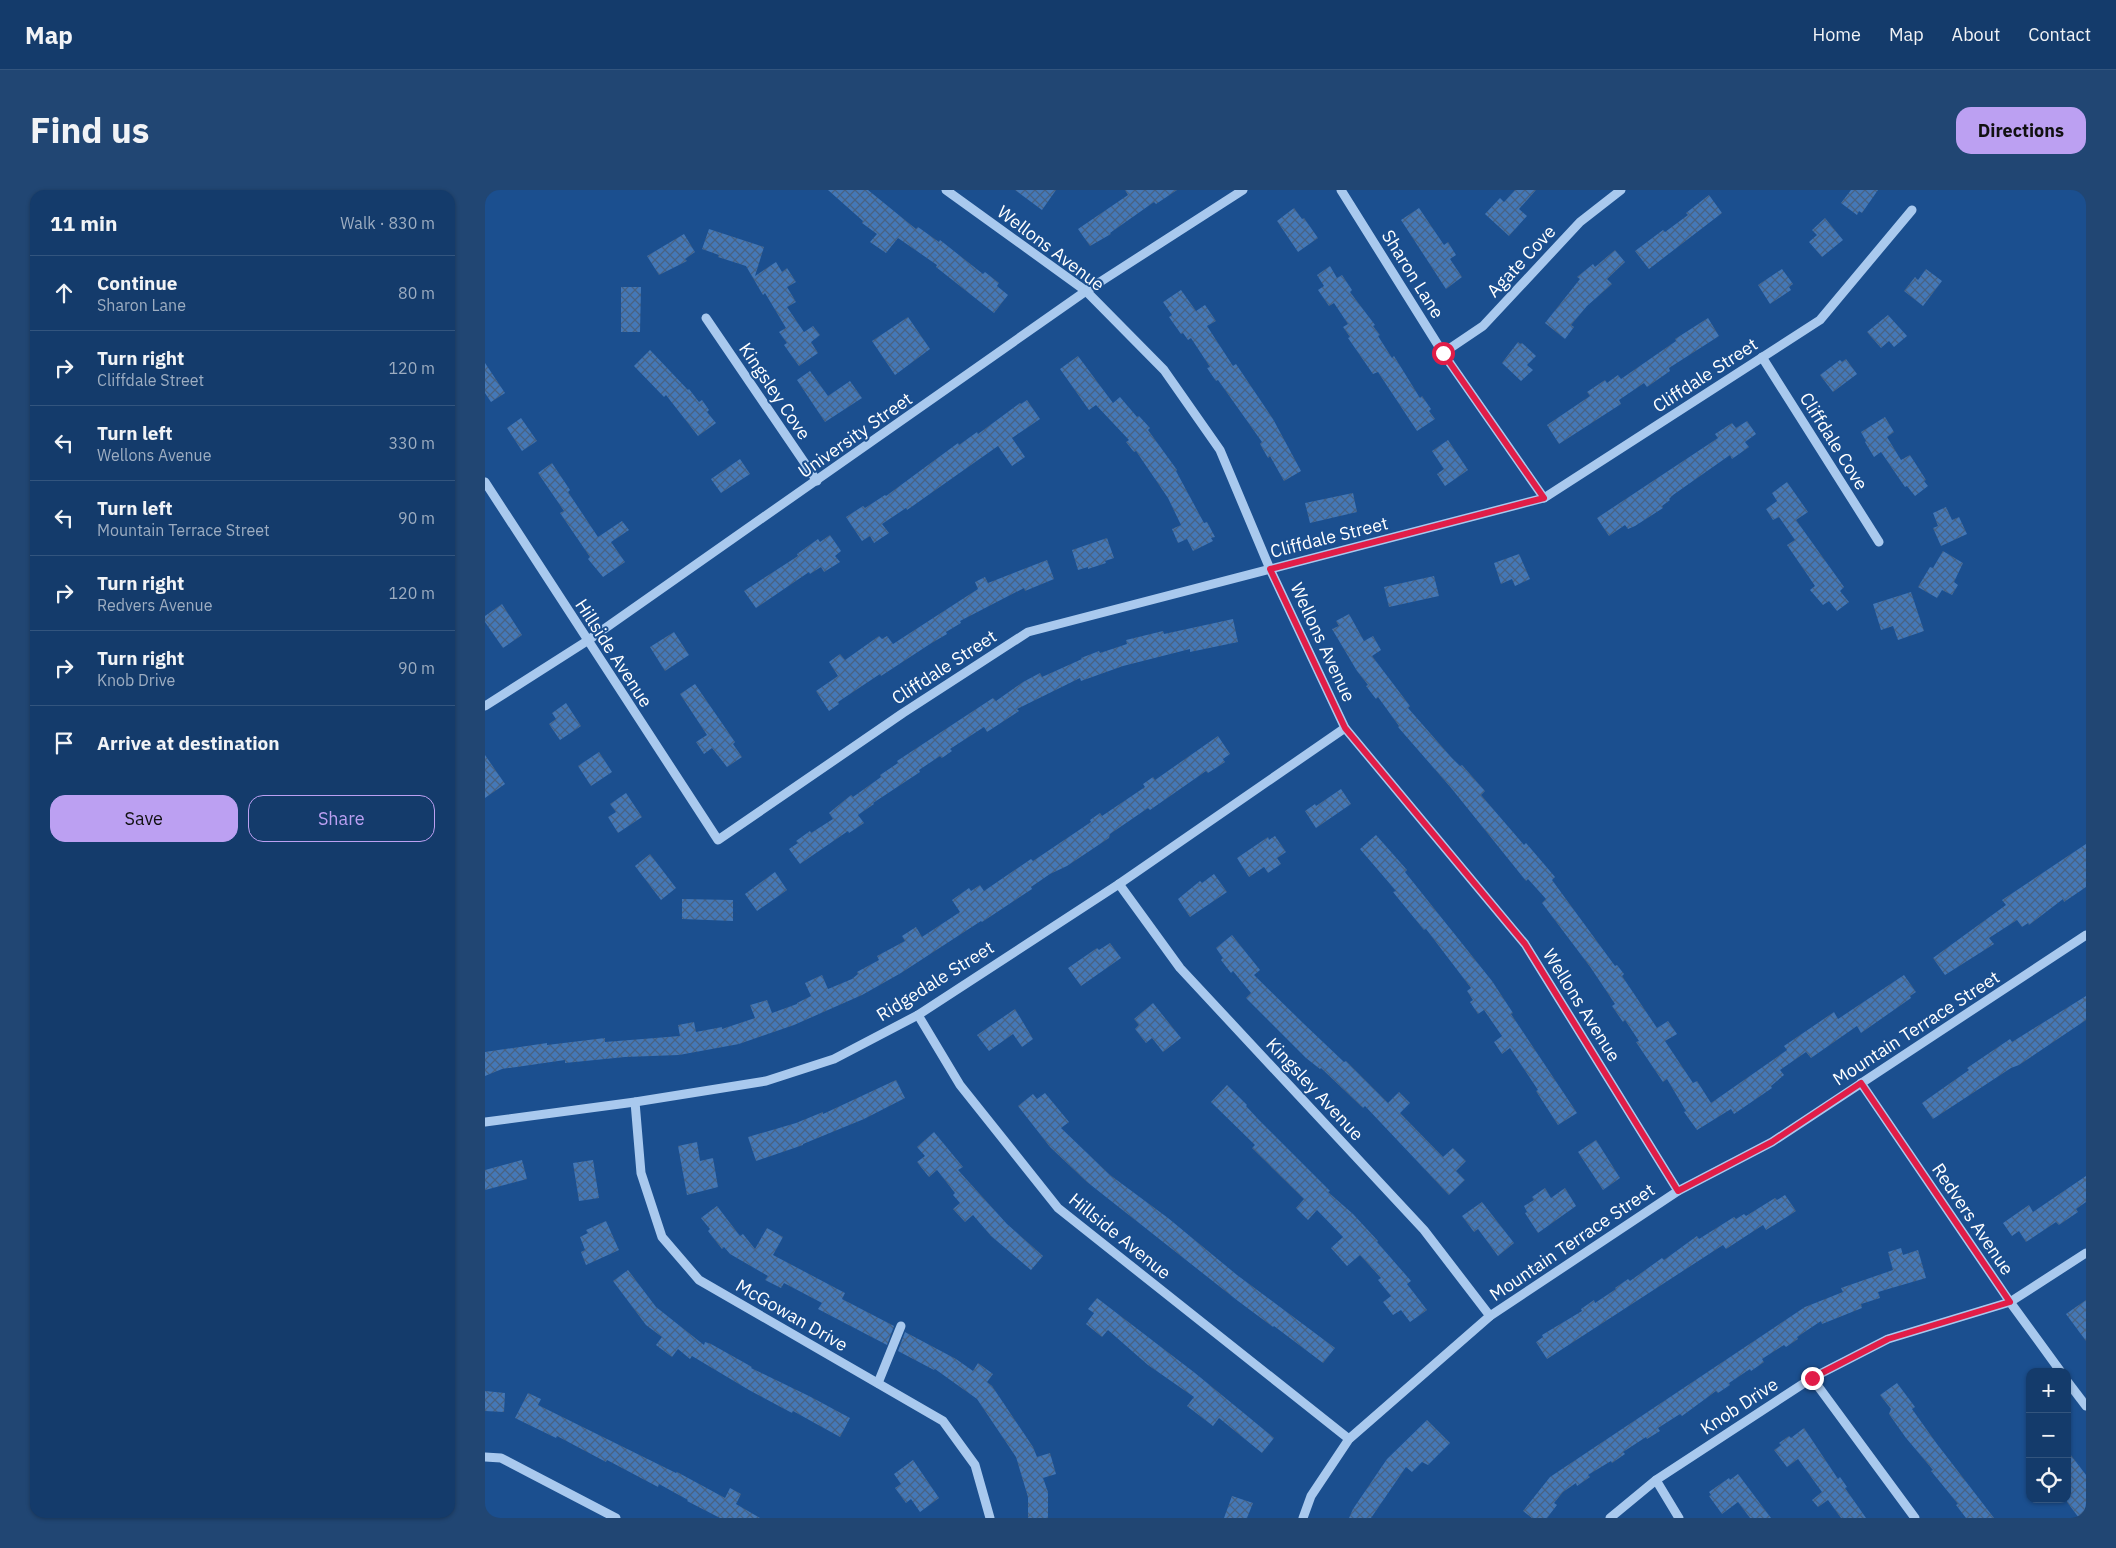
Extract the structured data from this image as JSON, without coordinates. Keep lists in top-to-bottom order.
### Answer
{
  "streets": {
    "street": [
      "Wellons Avenue",
      "Agate Cove",
      "Sharon Lane",
      "Cliffdale Street",
      "Kingsley Cove",
      "University Street",
      "Cliffdale Cove",
      "Hillside Avenue",
      "Ridgedale Street",
      "Mountain Terrace Street",
      "Kingsley Avenue",
      "Redvers Avenue",
      "McGowan Drive",
      "Knob Drive"
    ]
  },
  "crossings": [
    ["Wellons Avenue", "Cliffdale Street"],
    ["Wellons Avenue", "University Street"],
    ["Wellons Avenue", "Ridgedale Street"],
    ["Wellons Avenue", "Mountain Terrace Street"],
    ["Agate Cove", "Sharon Lane"],
    ["Sharon Lane", "Cliffdale Street"],
    ["Cliffdale Street", "Cliffdale Cove"],
    ["Cliffdale Street", "Hillside Avenue"],
    ["Kingsley Cove", "University Street"],
    ["University Street", "Hillside Avenue"],
    ["Hillside Avenue", "Ridgedale Street"],
    ["Hillside Avenue", "Mountain Terrace Street"],
    ["Ridgedale Street", "Kingsley Avenue"],
    ["Ridgedale Street", "McGowan Drive"],
    ["Mountain Terrace Street", "Kingsley Avenue"],
    ["Mountain Terrace Street", "Redvers Avenue"],
    ["Redvers Avenue", "Knob Drive"]
  ],
  "page": {
    "header": "Map",
    "nav": [
      "Home",
      "Map",
      "About",
      "Contact"
    ],
    "title": "Find us",
    "buttons": [
      "Directions",
      ["Save", "Share"]
    ],
    "heading": ["11 min", "Walk · 830 m"],
    "list": [
      ["Continue", "Sharon Lane", "80 m"],
      ["Turn right", "Cliffdale Street", "120 m"],
      ["Turn left", "Wellons Avenue", "330 m"],
      ["Turn left", "Mountain Terrace Street", "90 m"],
      ["Turn right", "Redvers Avenue", "120 m"],
      ["Turn right", "Knob Drive", "90 m"],
      "Arrive at destination"
    ],
    "map_buttons": ["+", "−"]
  }
}
